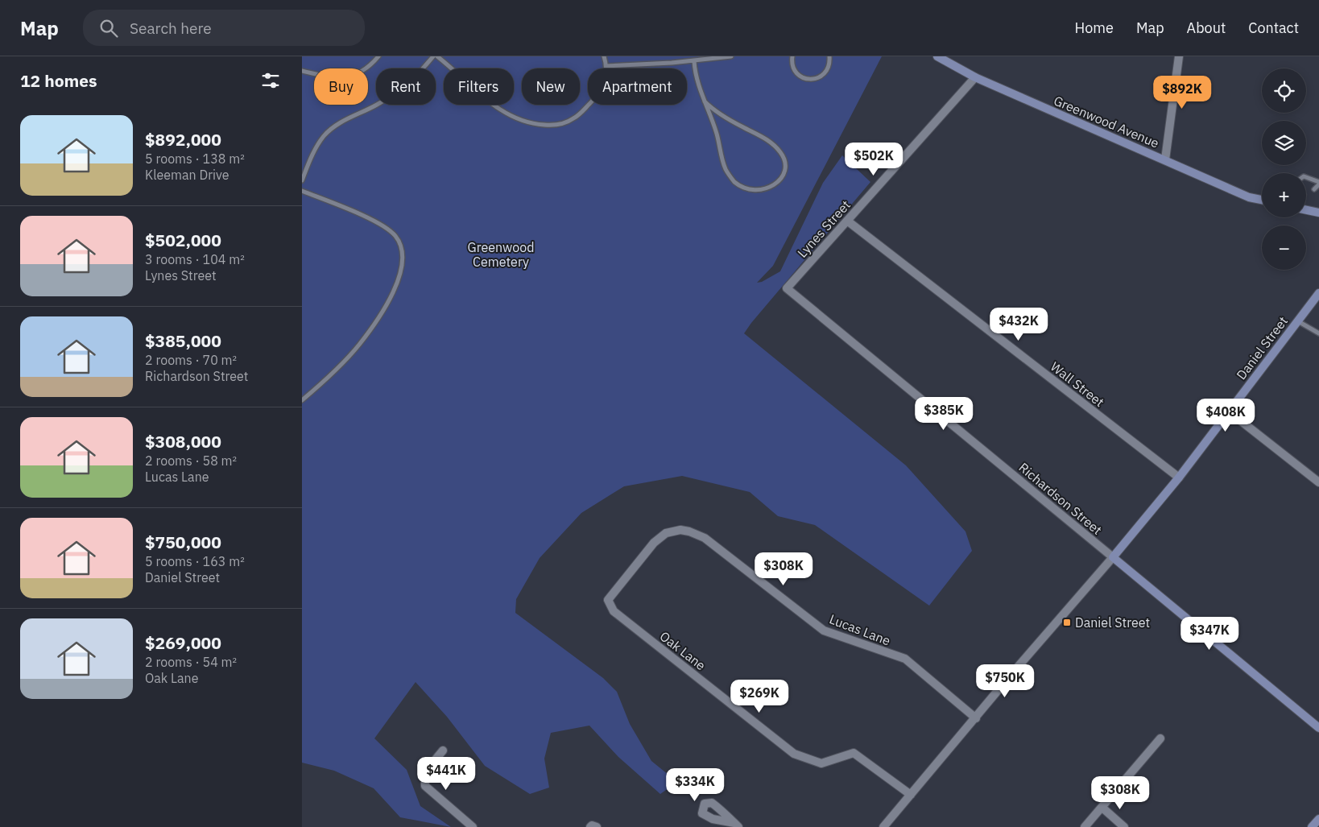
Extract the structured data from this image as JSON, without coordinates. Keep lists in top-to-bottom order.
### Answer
{
  "streets": {
    "street": [
      "Greenwood Avenue",
      "Lynes Street",
      "Daniel Street",
      "Wall Street",
      "Richardson Street",
      "Lucas Lane",
      "Oak Lane"
    ]
  },
  "crossings": [
    ["Greenwood Avenue", "Lynes Street"],
    ["Lynes Street", "Wall Street"],
    ["Lynes Street", "Richardson Street"],
    ["Daniel Street", "Wall Street"],
    ["Daniel Street", "Richardson Street"],
    ["Daniel Street", "Lucas Lane"],
    ["Daniel Street", "Oak Lane"],
    ["Lucas Lane", "Oak Lane"]
  ],
  "parks": ["Greenwood Cemetery"],
  "places": {
    "transit": ["Daniel Street"]
  },
  "page": {
    "header": "Map",
    "search": "Search here",
    "nav": [
      "Home",
      "Map",
      "About",
      "Contact"
    ],
    "heading": "12 homes",
    "map_buttons": ["+", "−"],
    "chip": [
      "Buy",
      "Rent",
      "Filters",
      "New",
      "Apartment"
    ],
    "price": [
      "$892K",
      "$502K",
      "$432K",
      "$385K",
      "$408K",
      "$308K",
      "$347K",
      "$750K",
      "$269K",
      "$441K",
      "$334K",
      "$308K"
    ],
    "list": [
      {
        "name": "$892,000",
        "note": "5 rooms · 138 m² · Kleeman Drive"
      },
      {
        "name": "$502,000",
        "note": "3 rooms · 104 m² · Lynes Street"
      },
      {
        "name": "$385,000",
        "note": "2 rooms · 70 m² · Richardson Street"
      },
      {
        "name": "$308,000",
        "note": "2 rooms · 58 m² · Lucas Lane"
      },
      {
        "name": "$750,000",
        "note": "5 rooms · 163 m² · Daniel Street"
      },
      {
        "name": "$269,000",
        "note": "2 rooms · 54 m² · Oak Lane"
      }
    ]
  }
}
